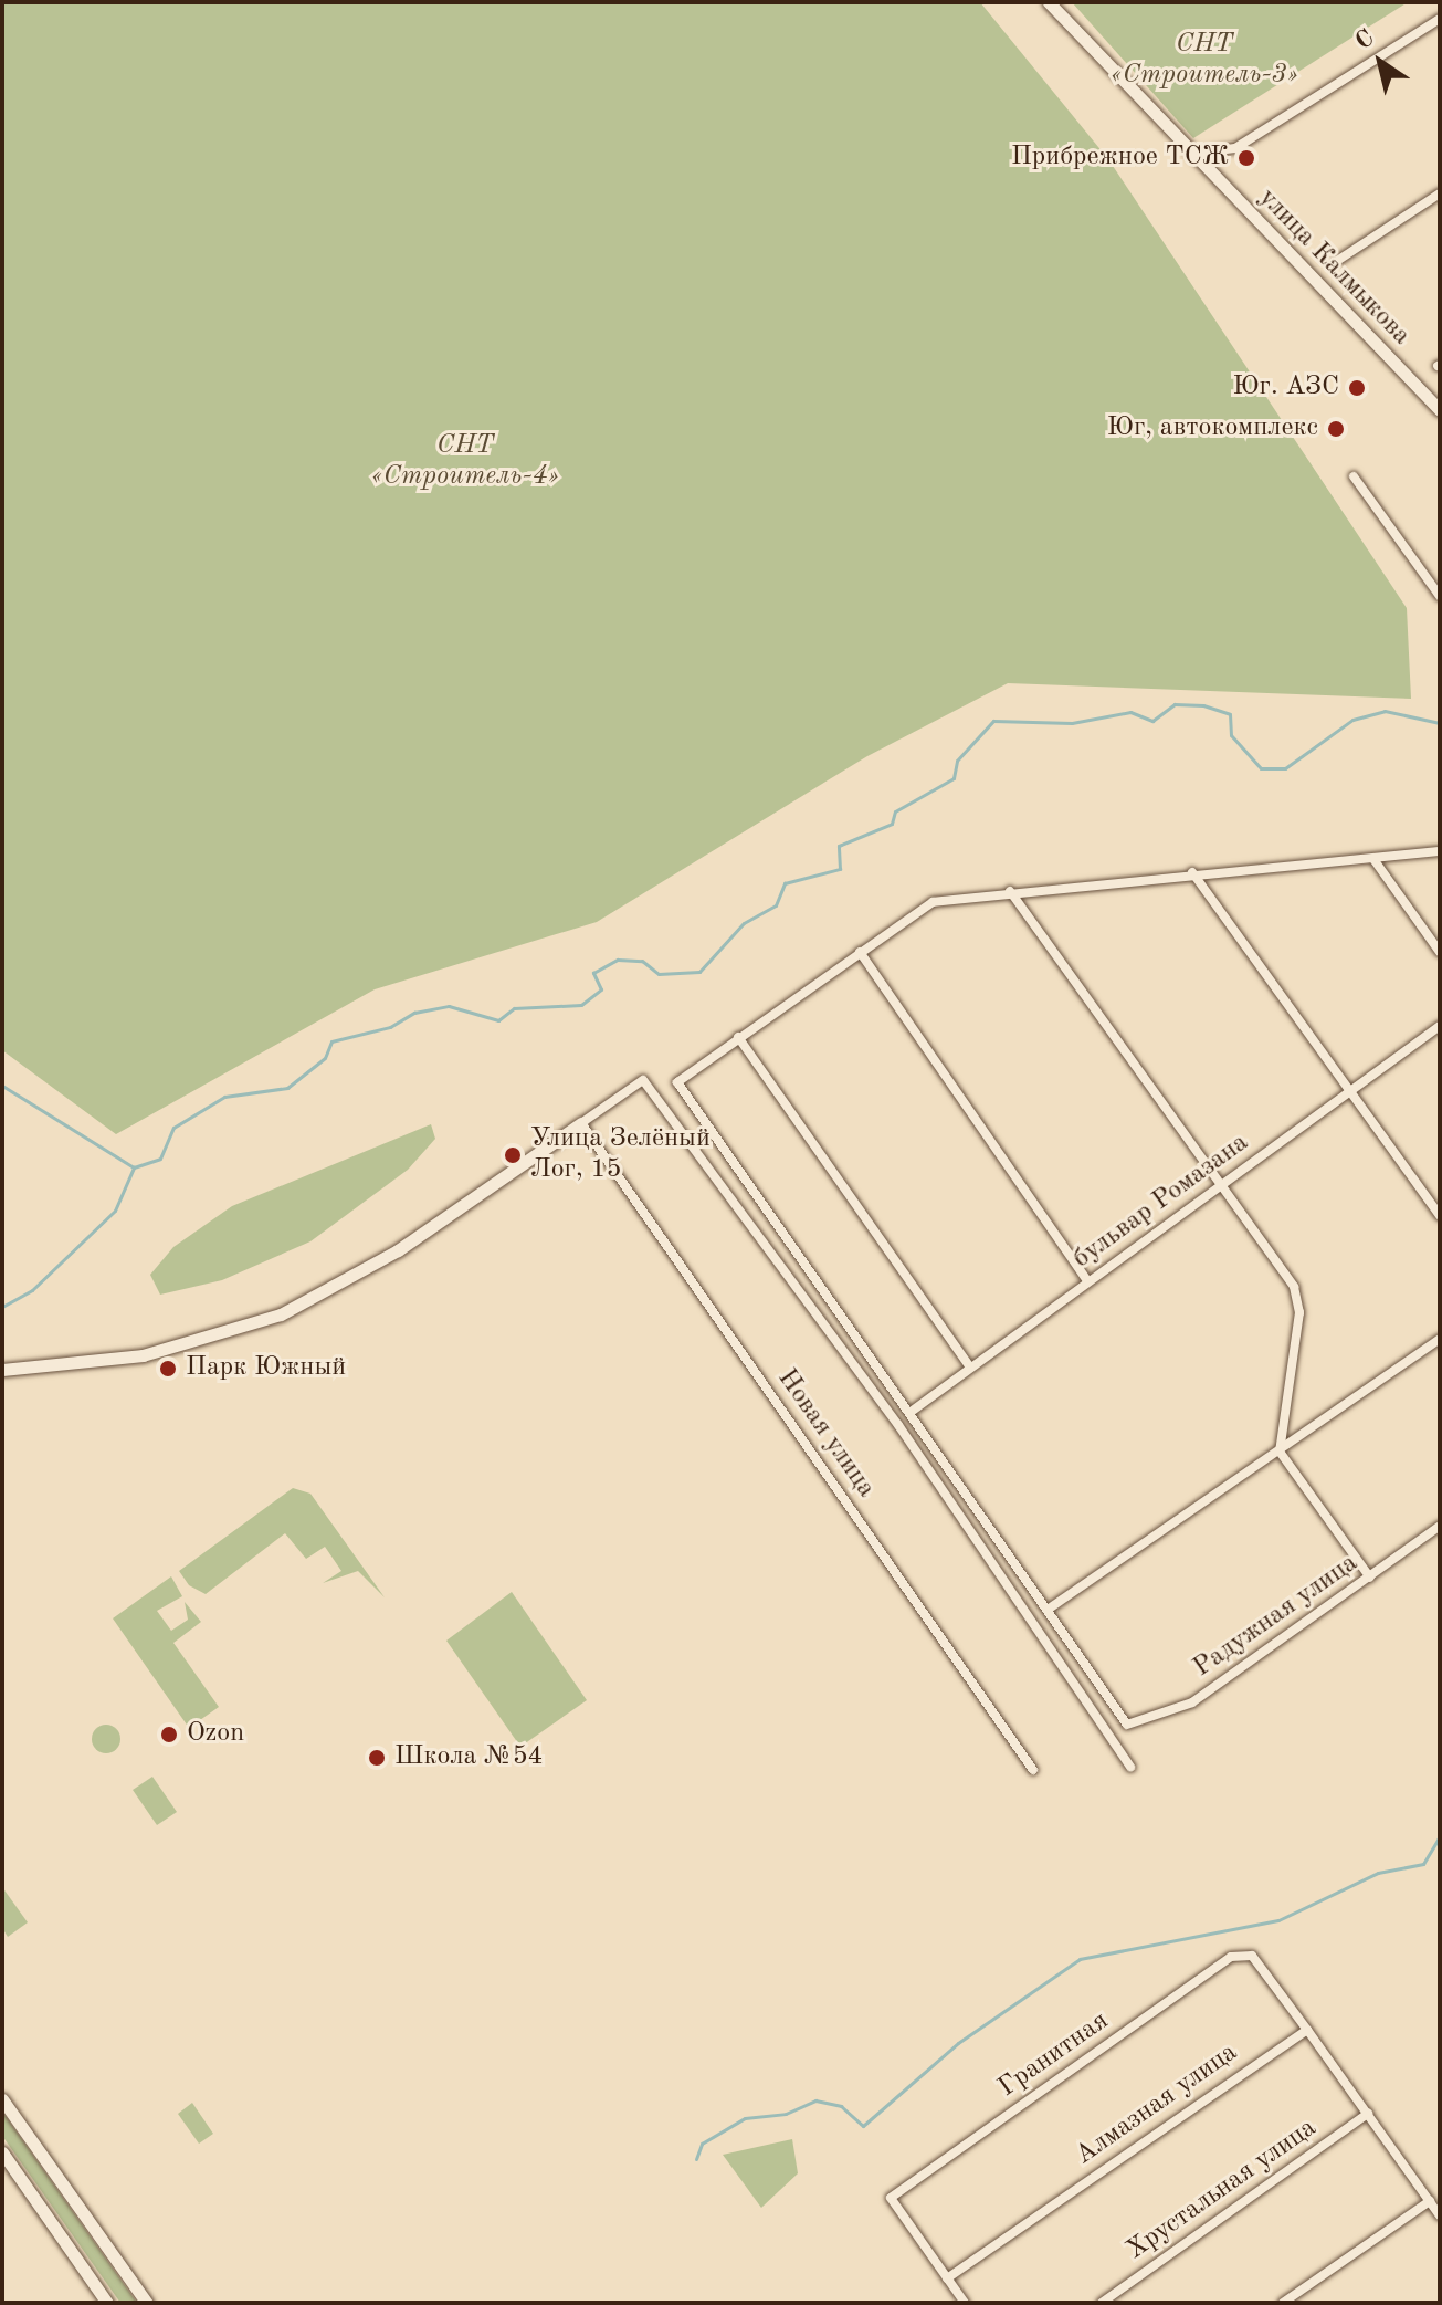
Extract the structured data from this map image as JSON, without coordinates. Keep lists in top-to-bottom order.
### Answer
{
  "streets": {
    "street": [
      "улица Калмыкова",
      "бульвар Ромазана",
      "Новая улица",
      "Радужная улица",
      "Гранитная",
      "Алмазная улица",
      "Хрустальная улица"
    ]
  },
  "crossings": [
    ["Гранитная", "Алмазная улица"]
  ],
  "parks": ["СНТ «Строитель-3»", "СНТ «Строитель-4»"],
  "places": [
    "Прибрежное ТСЖ",
    "Юг. АЗС",
    "Юг, автокомплекс",
    "Улица Зелёный Лог, 15",
    "Парк Южный",
    "Ozon",
    "Школа №54"
  ],
  "north": "top left"
}
